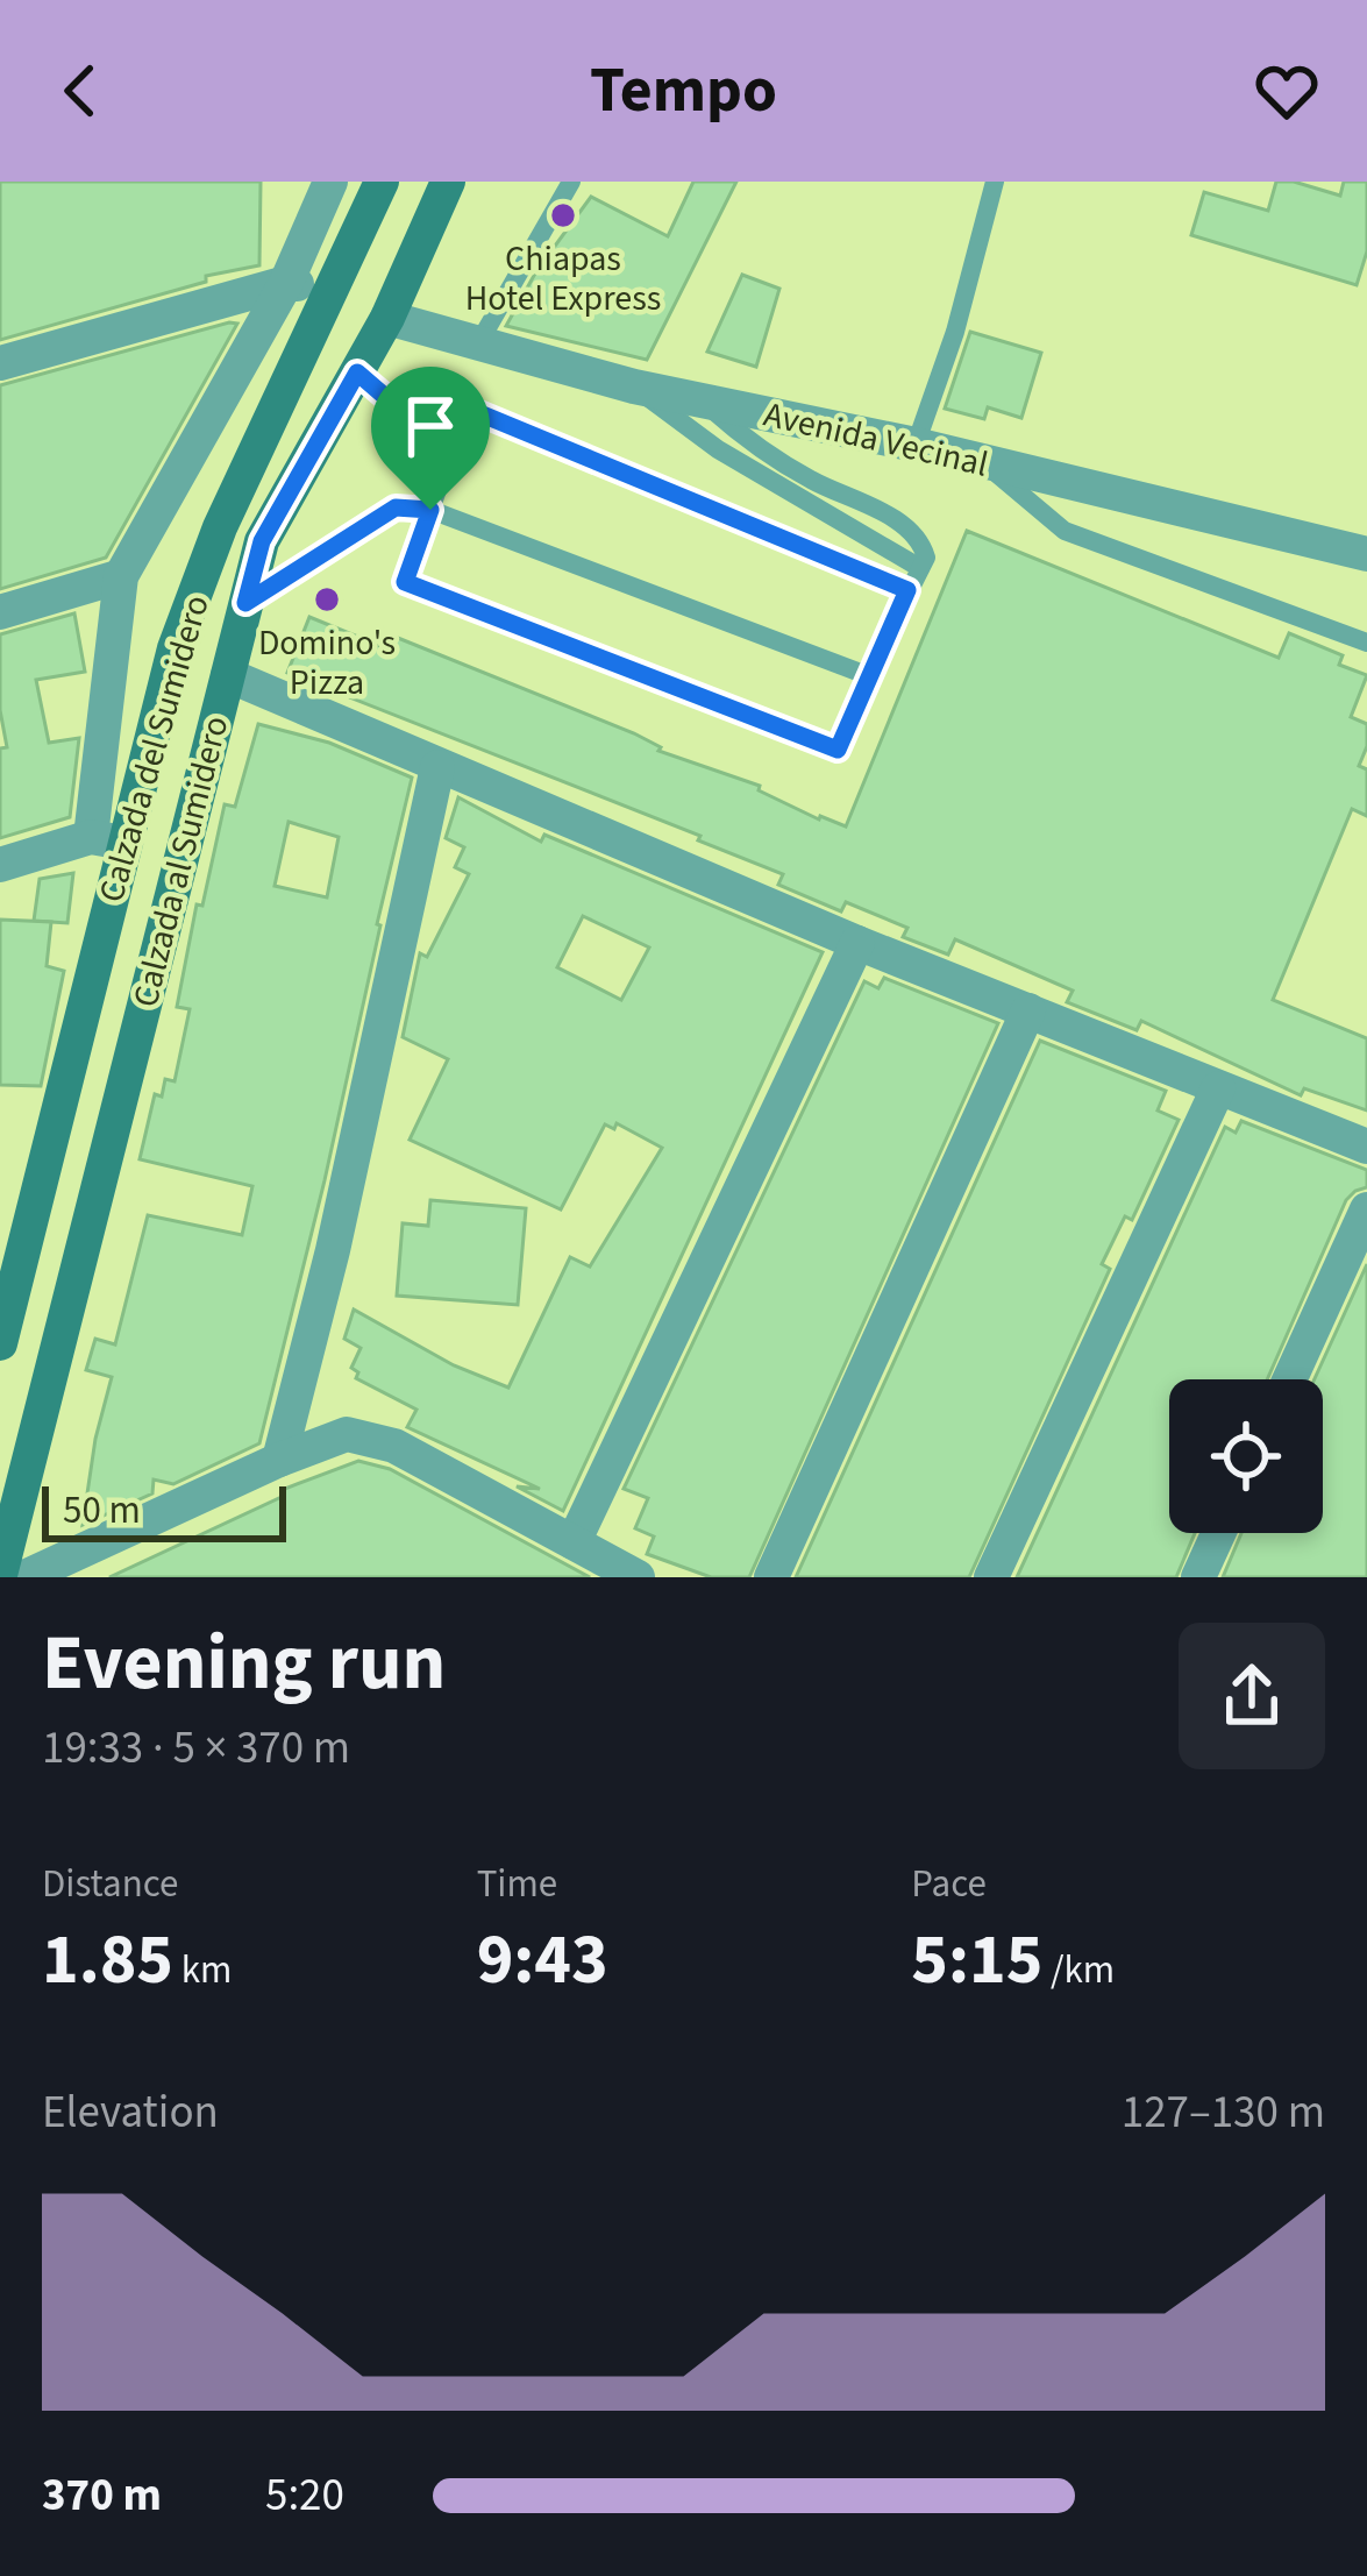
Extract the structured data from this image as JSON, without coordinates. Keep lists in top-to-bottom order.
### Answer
{
  "streets": {
    "main road": ["Calzada del Sumidero", "Calzada al Sumidero"],
    "street": ["Avenida Vecinal"]
  },
  "crossings": [
    ["Avenida Vecinal", "Calzada al Sumidero"]
  ],
  "places": ["Chiapas Hotel Express", "Domino's Pizza"],
  "scale_bar": "50 m",
  "page": {
    "header": "Tempo",
    "scale": "50 m",
    "heading": ["Evening run", "19:33 · 5 × 370 m"],
    "stats": [
      ["Distance", "1.85 km"],
      ["Time", "9:43"],
      ["Pace", "5:15 /km"]
    ],
    "chart": ["Elevation", "127–130 m"],
    "list": [
      {
        "name": "370 m",
        "note": "5:20"
      }
    ]
  }
}
